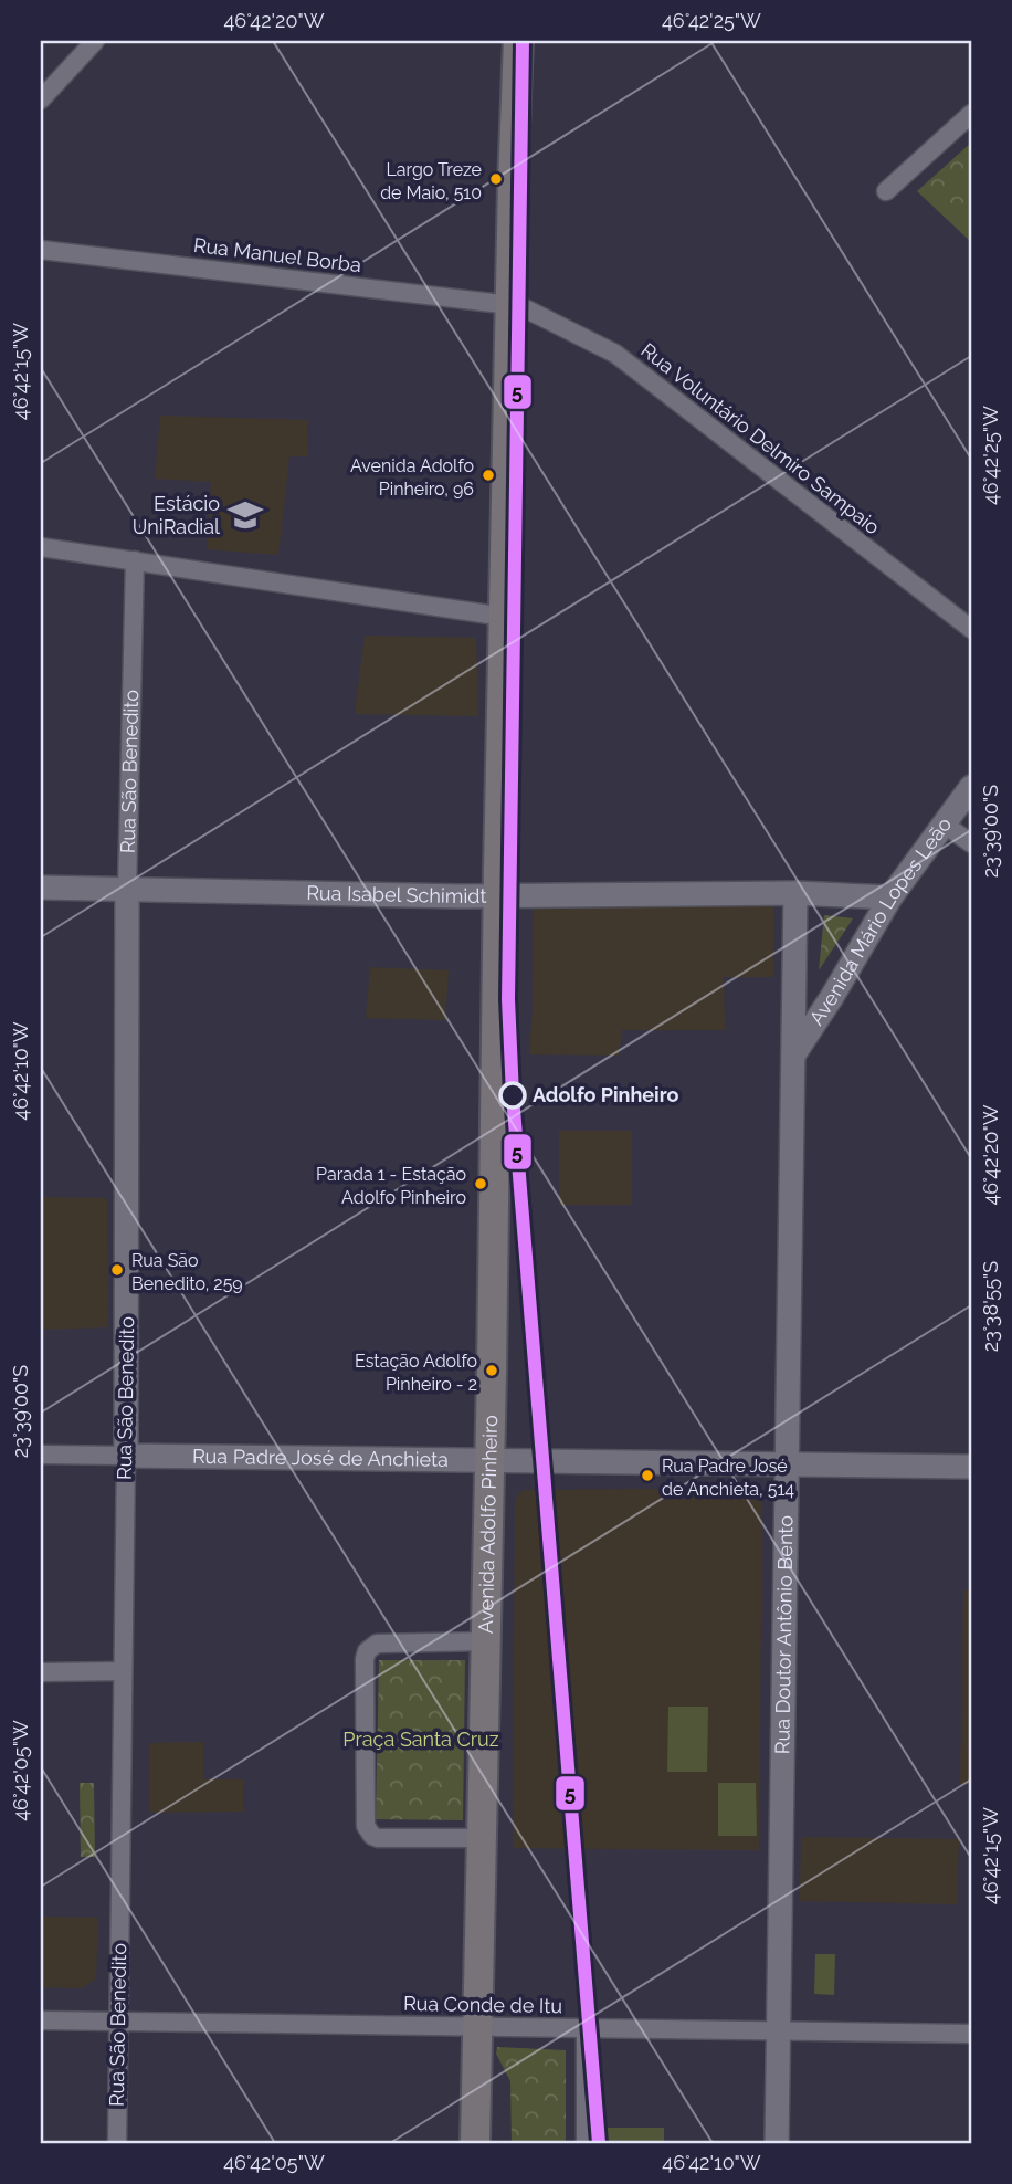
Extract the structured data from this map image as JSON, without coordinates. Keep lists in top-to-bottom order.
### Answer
{
  "streets": {
    "main road": ["Avenida Adolfo Pinheiro"],
    "street": [
      "Rua Manuel Borba",
      "Rua Voluntário Delmiro Sampaio",
      "Rua São Benedito",
      "Rua Isabel Schimidt",
      "Avenida Mário Lopes Leão",
      "Rua Padre José de Anchieta",
      "Rua Doutor Antônio Bento",
      "Rua Conde de Itu"
    ]
  },
  "crossings": [
    ["Rua Manuel Borba", "Rua Voluntário Delmiro Sampaio"],
    ["Rua Manuel Borba", "Avenida Adolfo Pinheiro"],
    ["Rua Voluntário Delmiro Sampaio", "Avenida Adolfo Pinheiro"],
    ["Rua São Benedito", "Rua Isabel Schimidt"],
    ["Rua São Benedito", "Rua Padre José de Anchieta"],
    ["Rua São Benedito", "Rua Conde de Itu"],
    ["Rua Isabel Schimidt", "Avenida Mário Lopes Leão"],
    ["Rua Isabel Schimidt", "Avenida Adolfo Pinheiro"],
    ["Rua Isabel Schimidt", "Rua Doutor Antônio Bento"],
    ["Avenida Mário Lopes Leão", "Rua Doutor Antônio Bento"],
    ["Rua Padre José de Anchieta", "Avenida Adolfo Pinheiro"],
    ["Rua Padre José de Anchieta", "Rua Doutor Antônio Bento"],
    ["Avenida Adolfo Pinheiro", "Rua Conde de Itu"],
    ["Rua Doutor Antônio Bento", "Rua Conde de Itu"]
  ],
  "parks": ["Praça Santa Cruz"],
  "places": {
    "other": [
      "Largo Treze de Maio, 510",
      "Avenida Adolfo Pinheiro, 96",
      "Adolfo Pinheiro",
      "Parada 1 - Estação Adolfo Pinheiro",
      "Rua São Benedito, 259",
      "Estação Adolfo Pinheiro - 2",
      "Rua Padre José de Anchieta, 514"
    ],
    "school or university": ["Estácio UniRadial"]
  },
  "lines": ["transit line 5"],
  "coordinates": [
    "46°42'20\"W",
    "46°42'25\"W",
    "46°42'15\"W",
    "23°39'00\"S",
    "46°42'10\"W",
    "23°38'55\"S",
    "46°42'05\"W"
  ]
}
